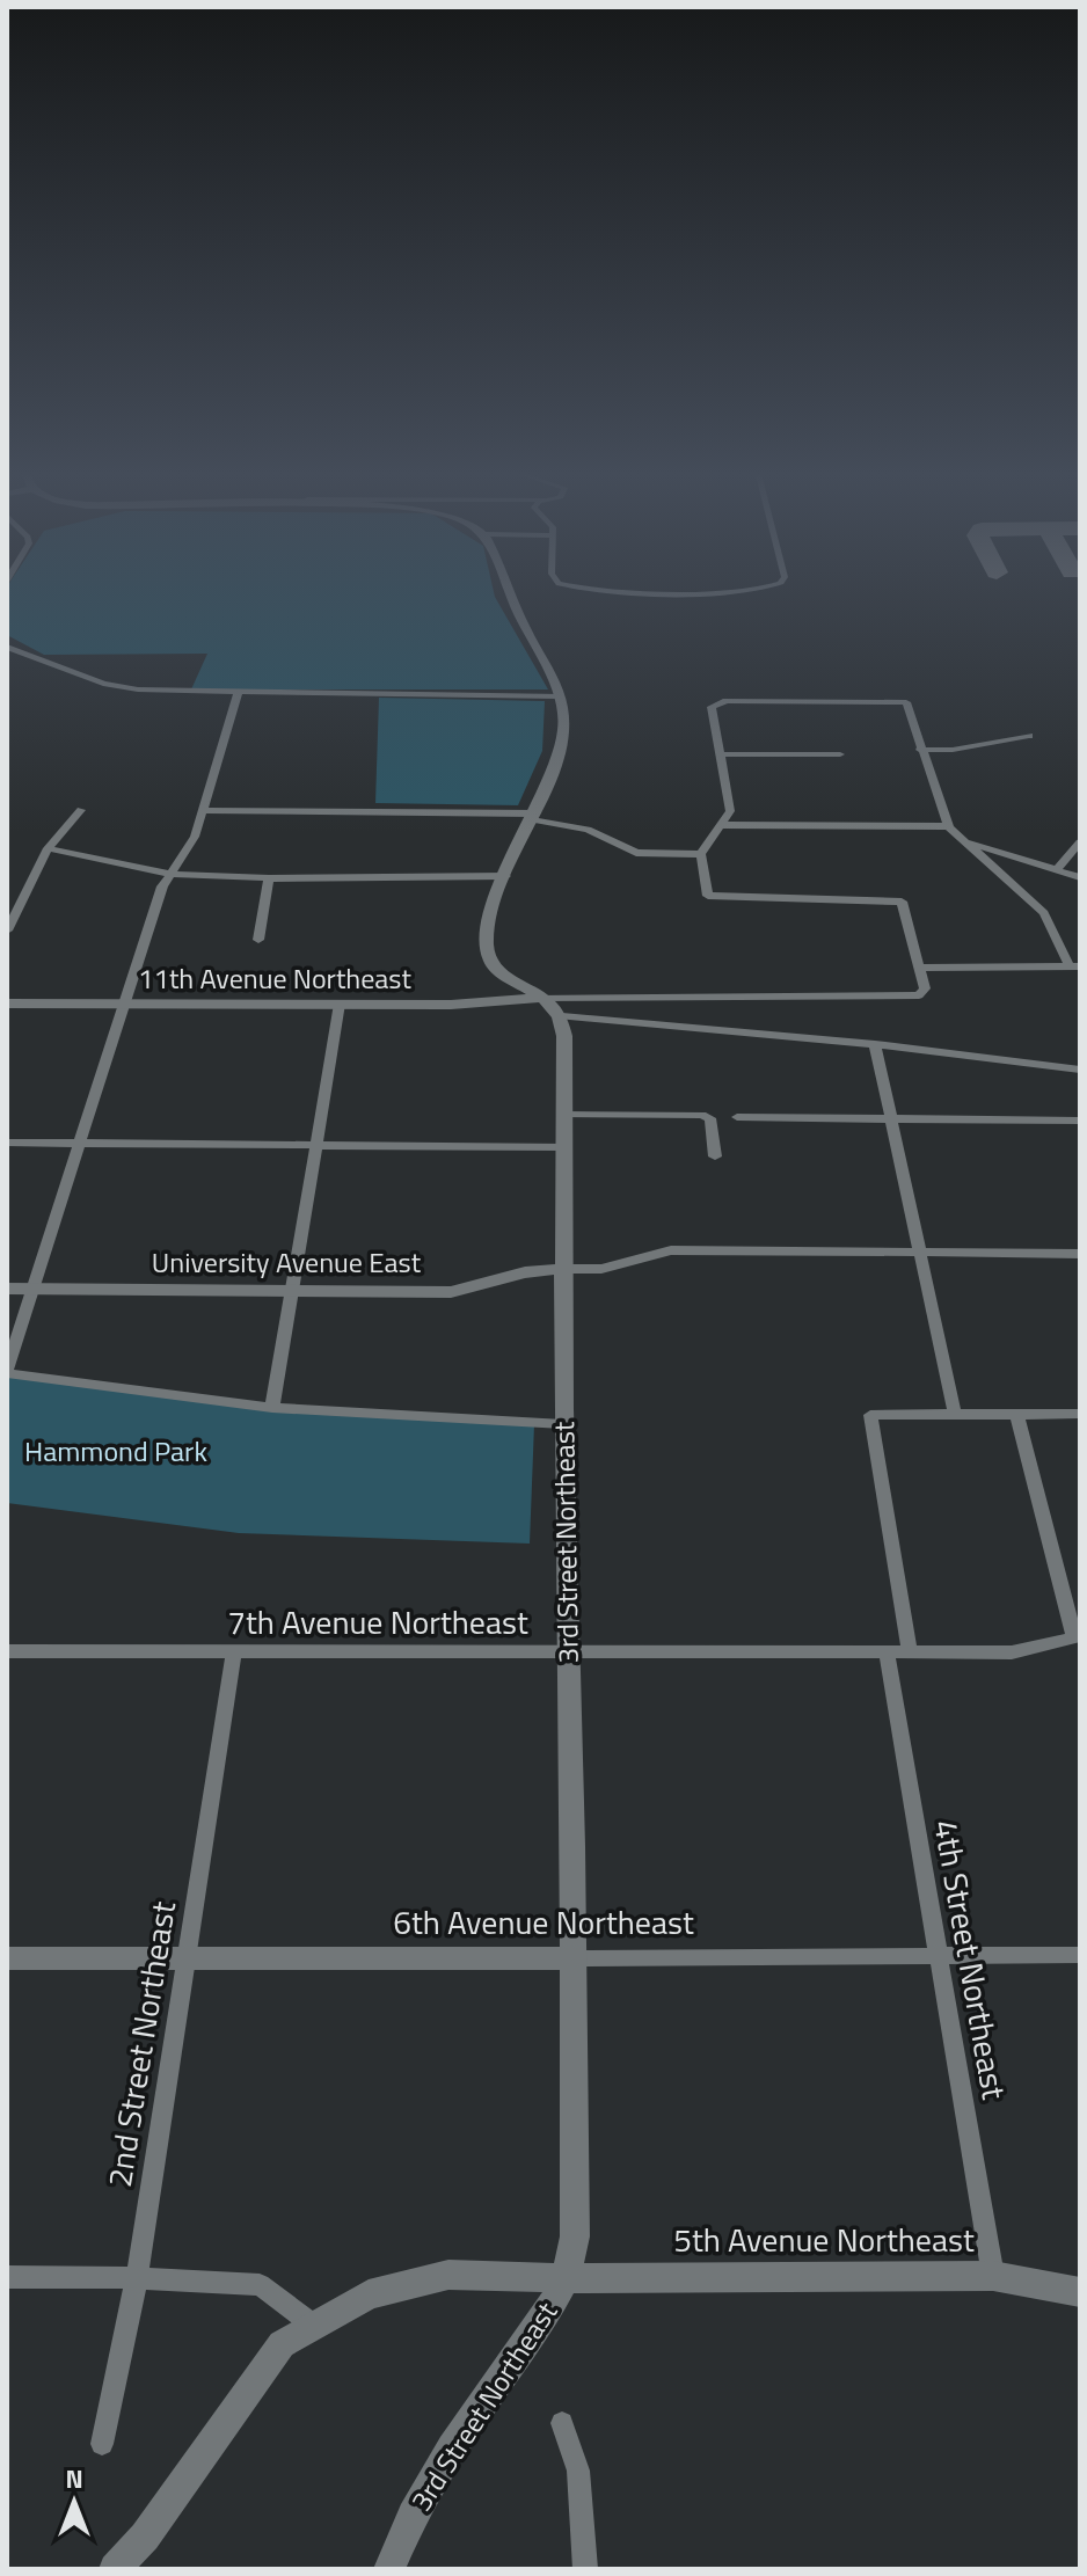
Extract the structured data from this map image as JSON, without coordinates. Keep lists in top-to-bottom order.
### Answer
{
  "streets": {
    "street": [
      "11th Avenue Northeast",
      "University Avenue East",
      "3rd Street Northeast",
      "7th Avenue Northeast",
      "6th Avenue Northeast",
      "4th Street Northeast",
      "2nd Street Northeast",
      "5th Avenue Northeast"
    ]
  },
  "crossings": [
    ["University Avenue East", "3rd Street Northeast"],
    ["3rd Street Northeast", "7th Avenue Northeast"],
    ["3rd Street Northeast", "6th Avenue Northeast"],
    ["3rd Street Northeast", "5th Avenue Northeast"],
    ["7th Avenue Northeast", "4th Street Northeast"],
    ["7th Avenue Northeast", "2nd Street Northeast"],
    ["6th Avenue Northeast", "4th Street Northeast"],
    ["6th Avenue Northeast", "2nd Street Northeast"],
    ["4th Street Northeast", "5th Avenue Northeast"]
  ],
  "parks": ["Hammond Park"],
  "north": "top"
}
